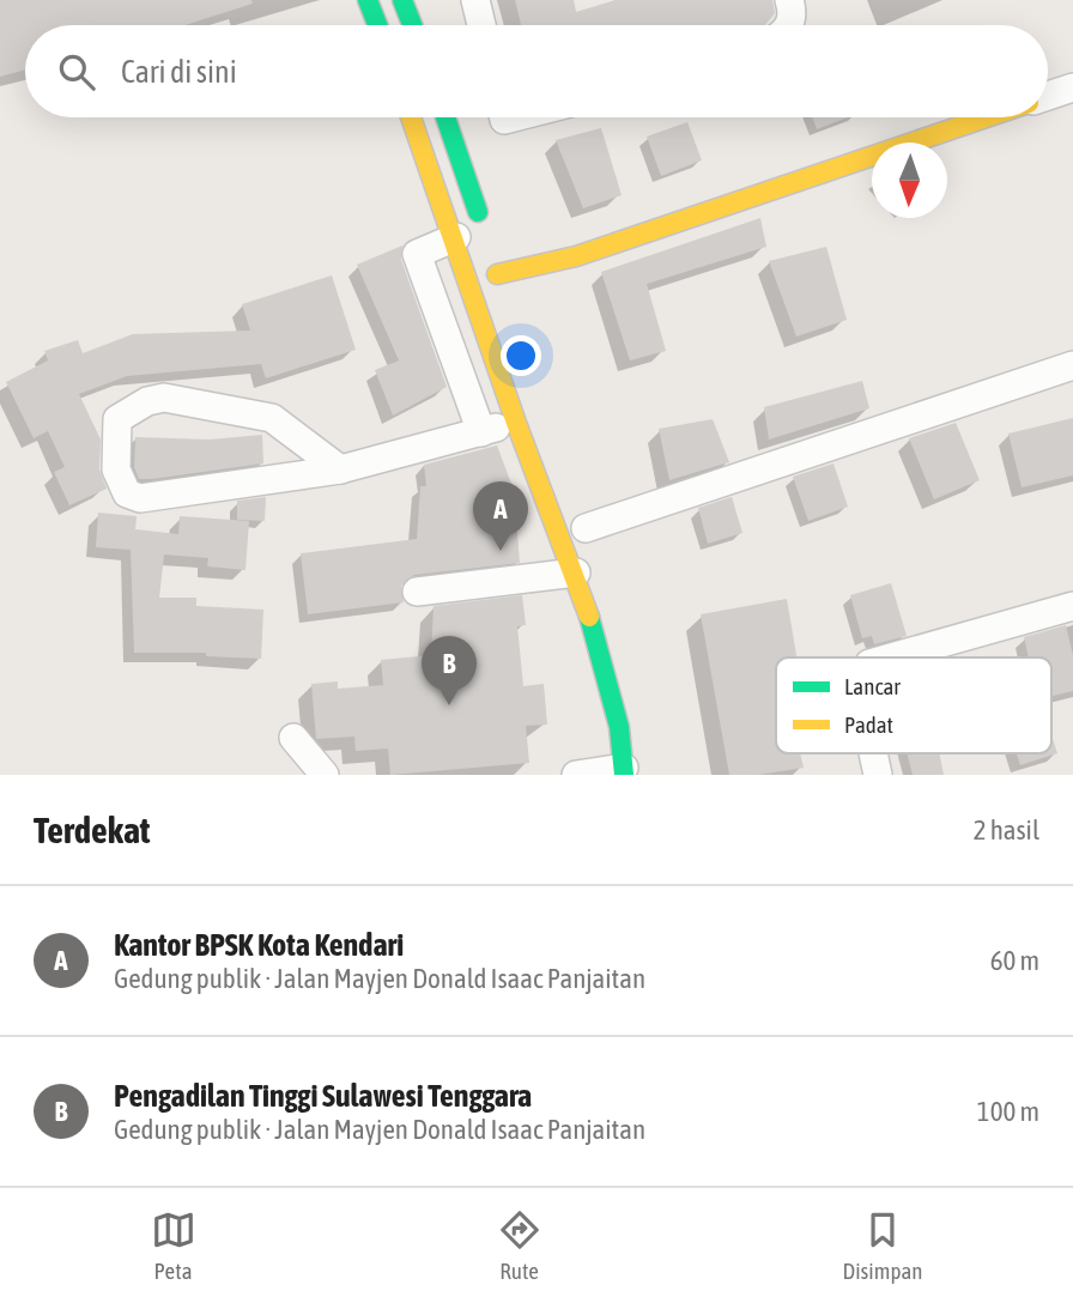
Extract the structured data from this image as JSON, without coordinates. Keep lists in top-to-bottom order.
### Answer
{
  "legend": ["Lancar", "Padat"],
  "north": "bottom",
  "page": {
    "search": "Cari di sini",
    "pins": ["A", "B"],
    "heading": ["Terdekat", "2 hasil"],
    "list": [
      {
        "mark": "A",
        "name": "Kantor BPSK Kota Kendari",
        "note": "Gedung publik · Jalan Mayjen Donald Isaac Panjaitan",
        "value": "60 m"
      },
      {
        "mark": "B",
        "name": "Pengadilan Tinggi Sulawesi Tenggara",
        "note": "Gedung publik · Jalan Mayjen Donald Isaac Panjaitan",
        "value": "100 m"
      }
    ],
    "nav": ["Peta", "Rute", "Disimpan"]
  }
}
